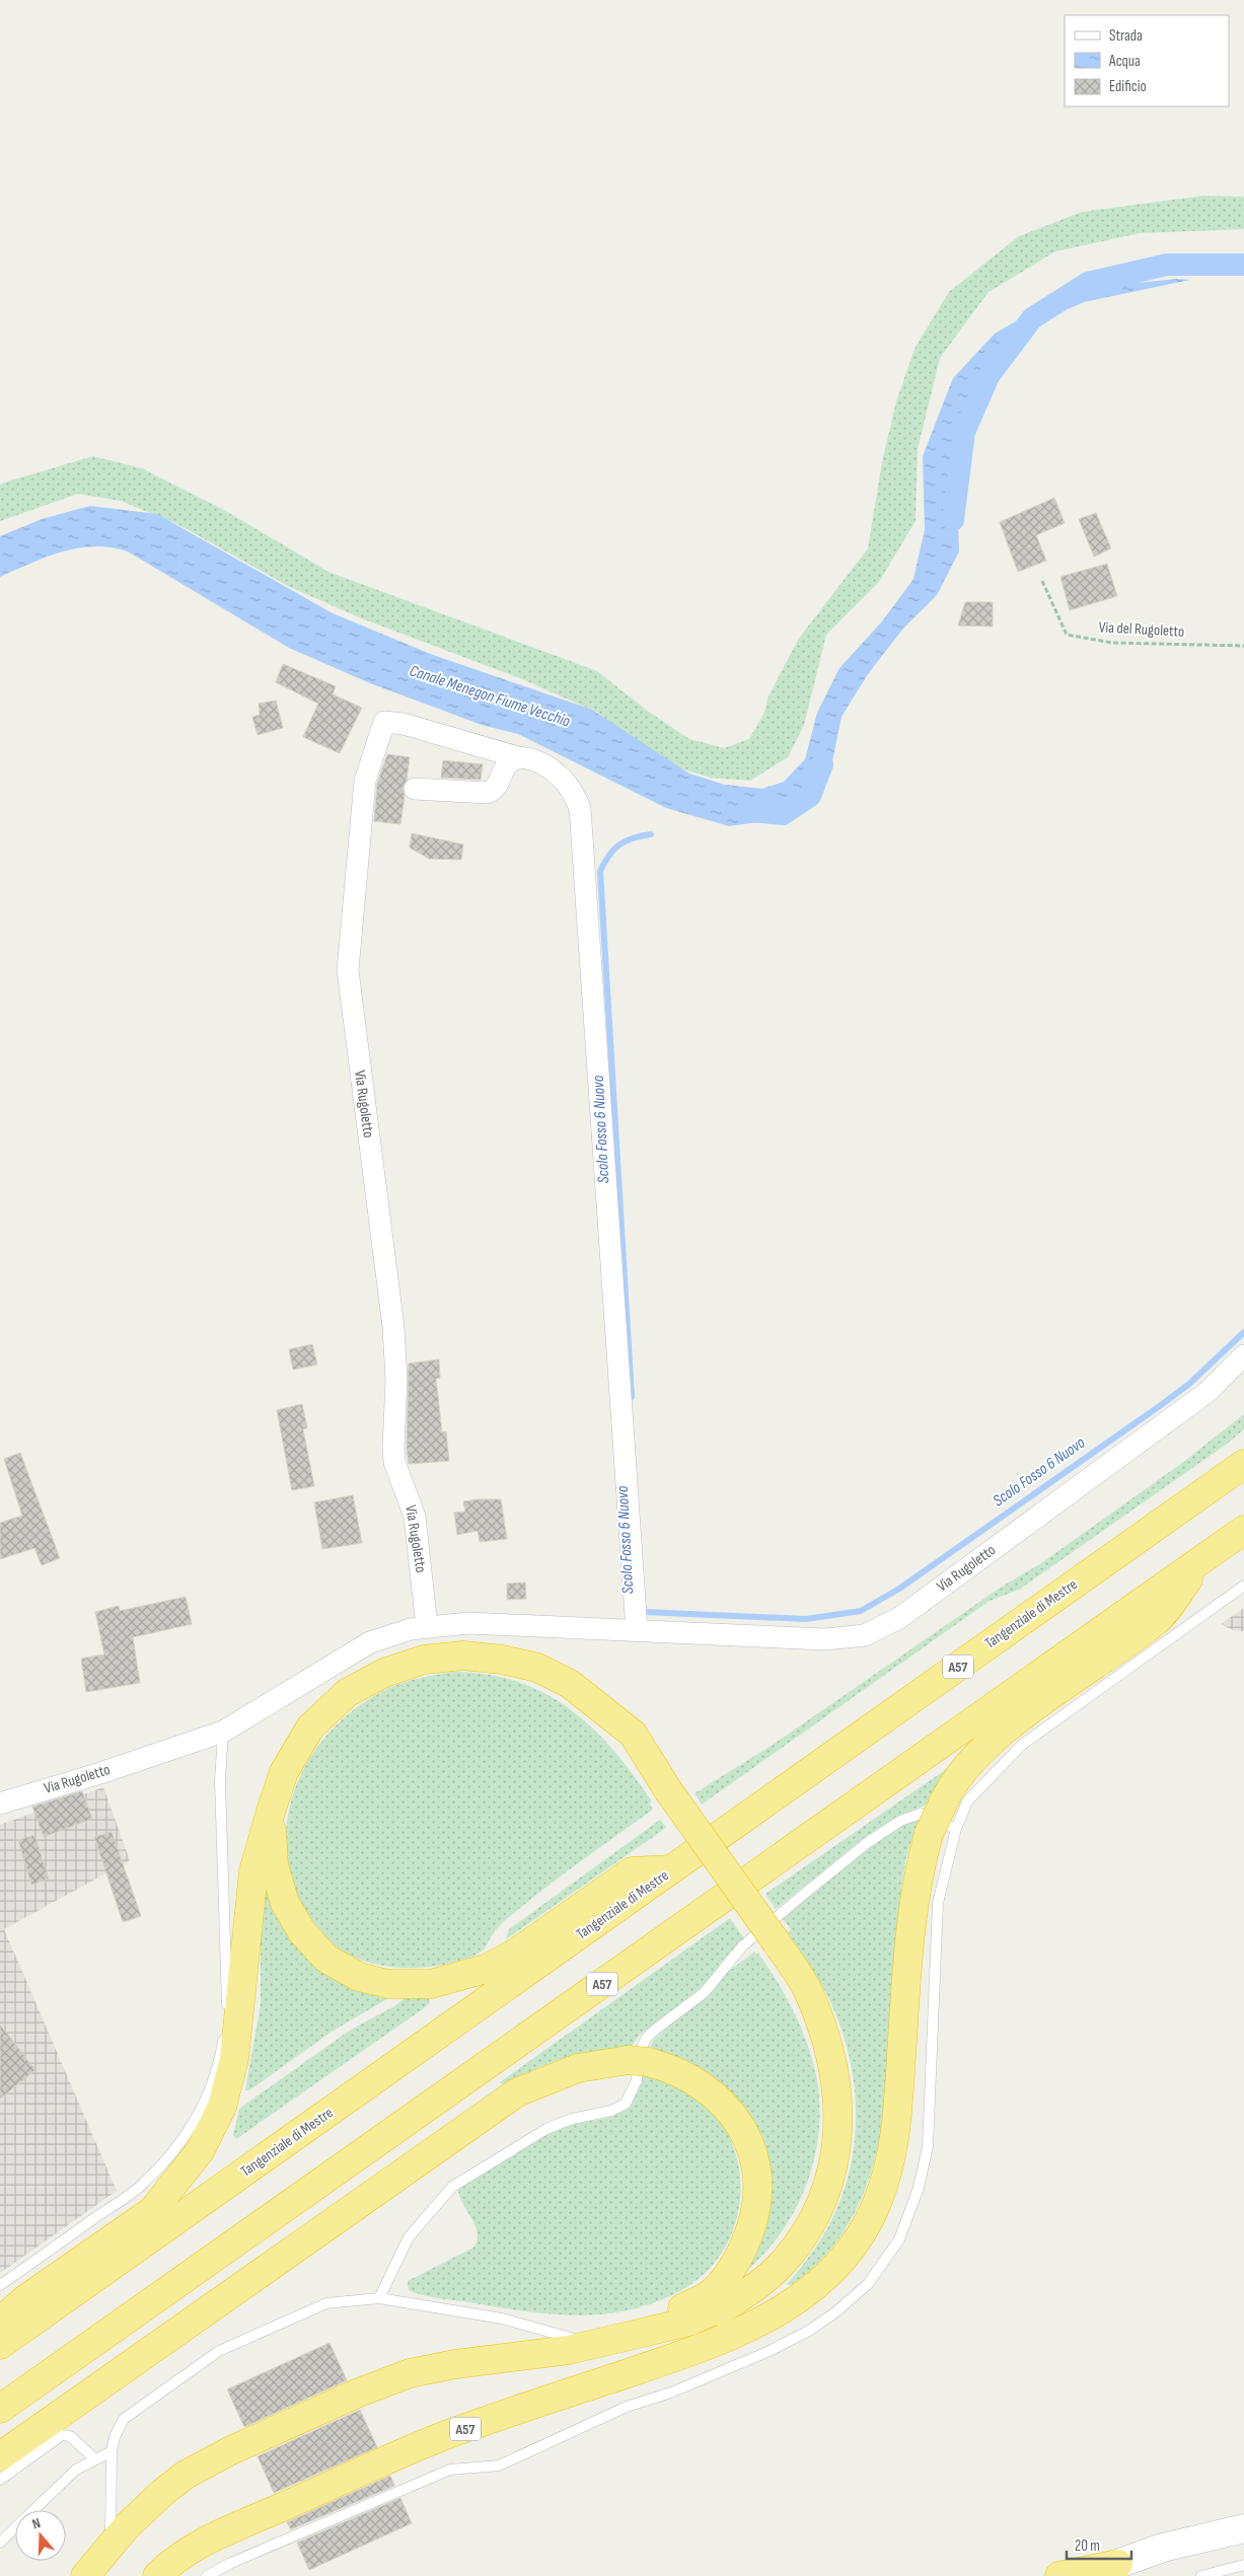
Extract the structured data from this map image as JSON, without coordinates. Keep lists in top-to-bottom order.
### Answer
{
  "streets": {
    "highway": ["Tangenziale di Mestre", "A57"],
    "street": ["Via Rugoletto"],
    "path": ["Via del Rugoletto"]
  },
  "crossings": [
    ["Tangenziale di Mestre", "A57"]
  ],
  "water": ["Canale Menegon Fiume Vecchio", "Scolo Fosso 6 Nuovo"],
  "legend": ["Strada", "Acqua", "Edificio"],
  "scale_bar": "20 m",
  "north": "top"
}
